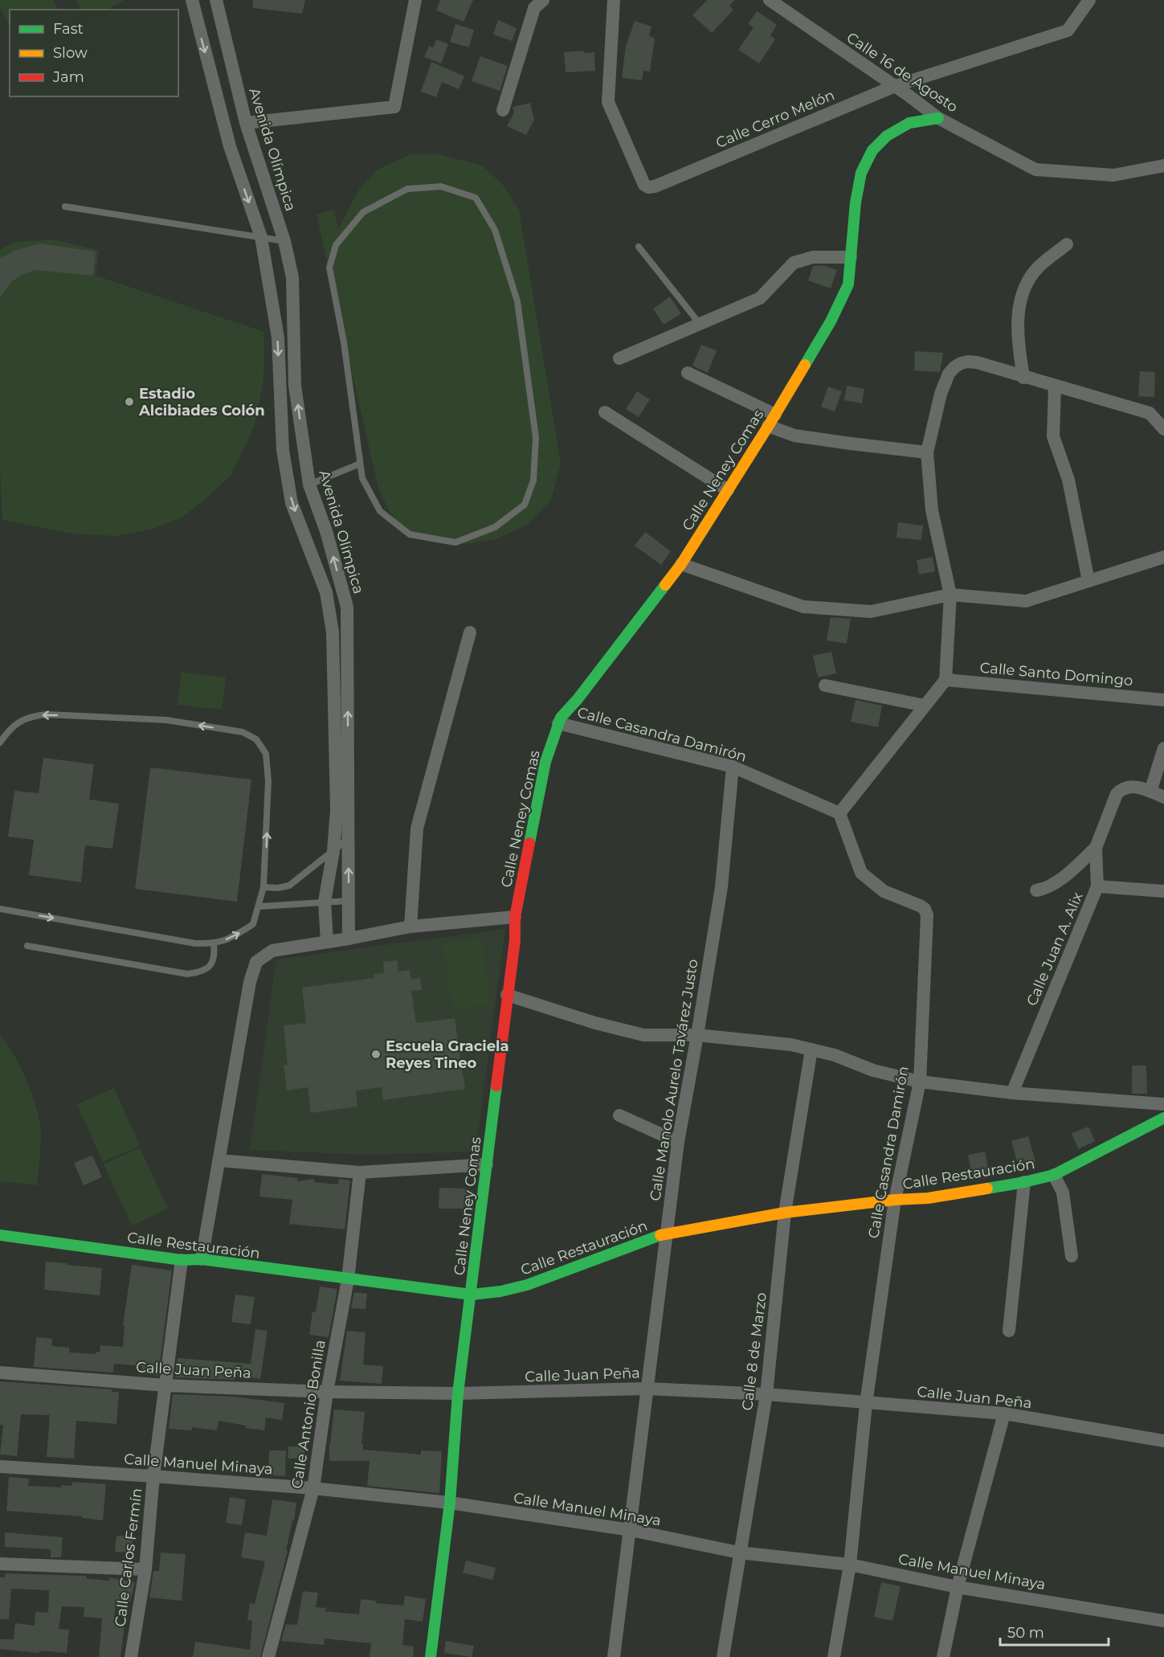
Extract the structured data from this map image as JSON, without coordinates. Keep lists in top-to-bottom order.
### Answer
{
  "streets": {
    "street": [
      "Calle 16 de Agosto",
      "Calle Cerro Melón",
      "Avenida Olímpica",
      "Calle Neney Comas",
      "Calle Santo Domingo",
      "Calle Casandra Damirón",
      "Calle Juan A. Alix",
      "Calle Manolo Aurelo Tavárez Justo",
      "Calle Restauración",
      "Calle 8 de Marzo",
      "Calle Juan Peña",
      "Calle Antonio Bonilla",
      "Calle Manuel Minaya",
      "Calle Carlos Fermín"
    ]
  },
  "crossings": [
    ["Calle 16 de Agosto", "Calle Cerro Melón"],
    ["Calle 16 de Agosto", "Calle Neney Comas"],
    ["Calle Neney Comas", "Calle Casandra Damirón"],
    ["Calle Neney Comas", "Calle Restauración"],
    ["Calle Neney Comas", "Calle Juan Peña"],
    ["Calle Neney Comas", "Calle Manuel Minaya"],
    ["Calle Casandra Damirón", "Calle Manolo Aurelo Tavárez Justo"],
    ["Calle Casandra Damirón", "Calle Restauración"],
    ["Calle Casandra Damirón", "Calle Juan Peña"],
    ["Calle Casandra Damirón", "Calle Manuel Minaya"],
    ["Calle Manolo Aurelo Tavárez Justo", "Calle Restauración"],
    ["Calle Manolo Aurelo Tavárez Justo", "Calle Juan Peña"],
    ["Calle Manolo Aurelo Tavárez Justo", "Calle Manuel Minaya"],
    ["Calle Restauración", "Calle 8 de Marzo"],
    ["Calle Restauración", "Calle Antonio Bonilla"],
    ["Calle Restauración", "Calle Carlos Fermín"],
    ["Calle 8 de Marzo", "Calle Juan Peña"],
    ["Calle 8 de Marzo", "Calle Manuel Minaya"],
    ["Calle Juan Peña", "Calle Antonio Bonilla"],
    ["Calle Juan Peña", "Calle Carlos Fermín"],
    ["Calle Antonio Bonilla", "Calle Manuel Minaya"],
    ["Calle Manuel Minaya", "Calle Carlos Fermín"]
  ],
  "places": ["Estadio Alcibiades Colón", "Escuela Graciela Reyes Tineo"],
  "legend": ["Fast", "Slow", "Jam"],
  "scale_bar": "50 m"
}
